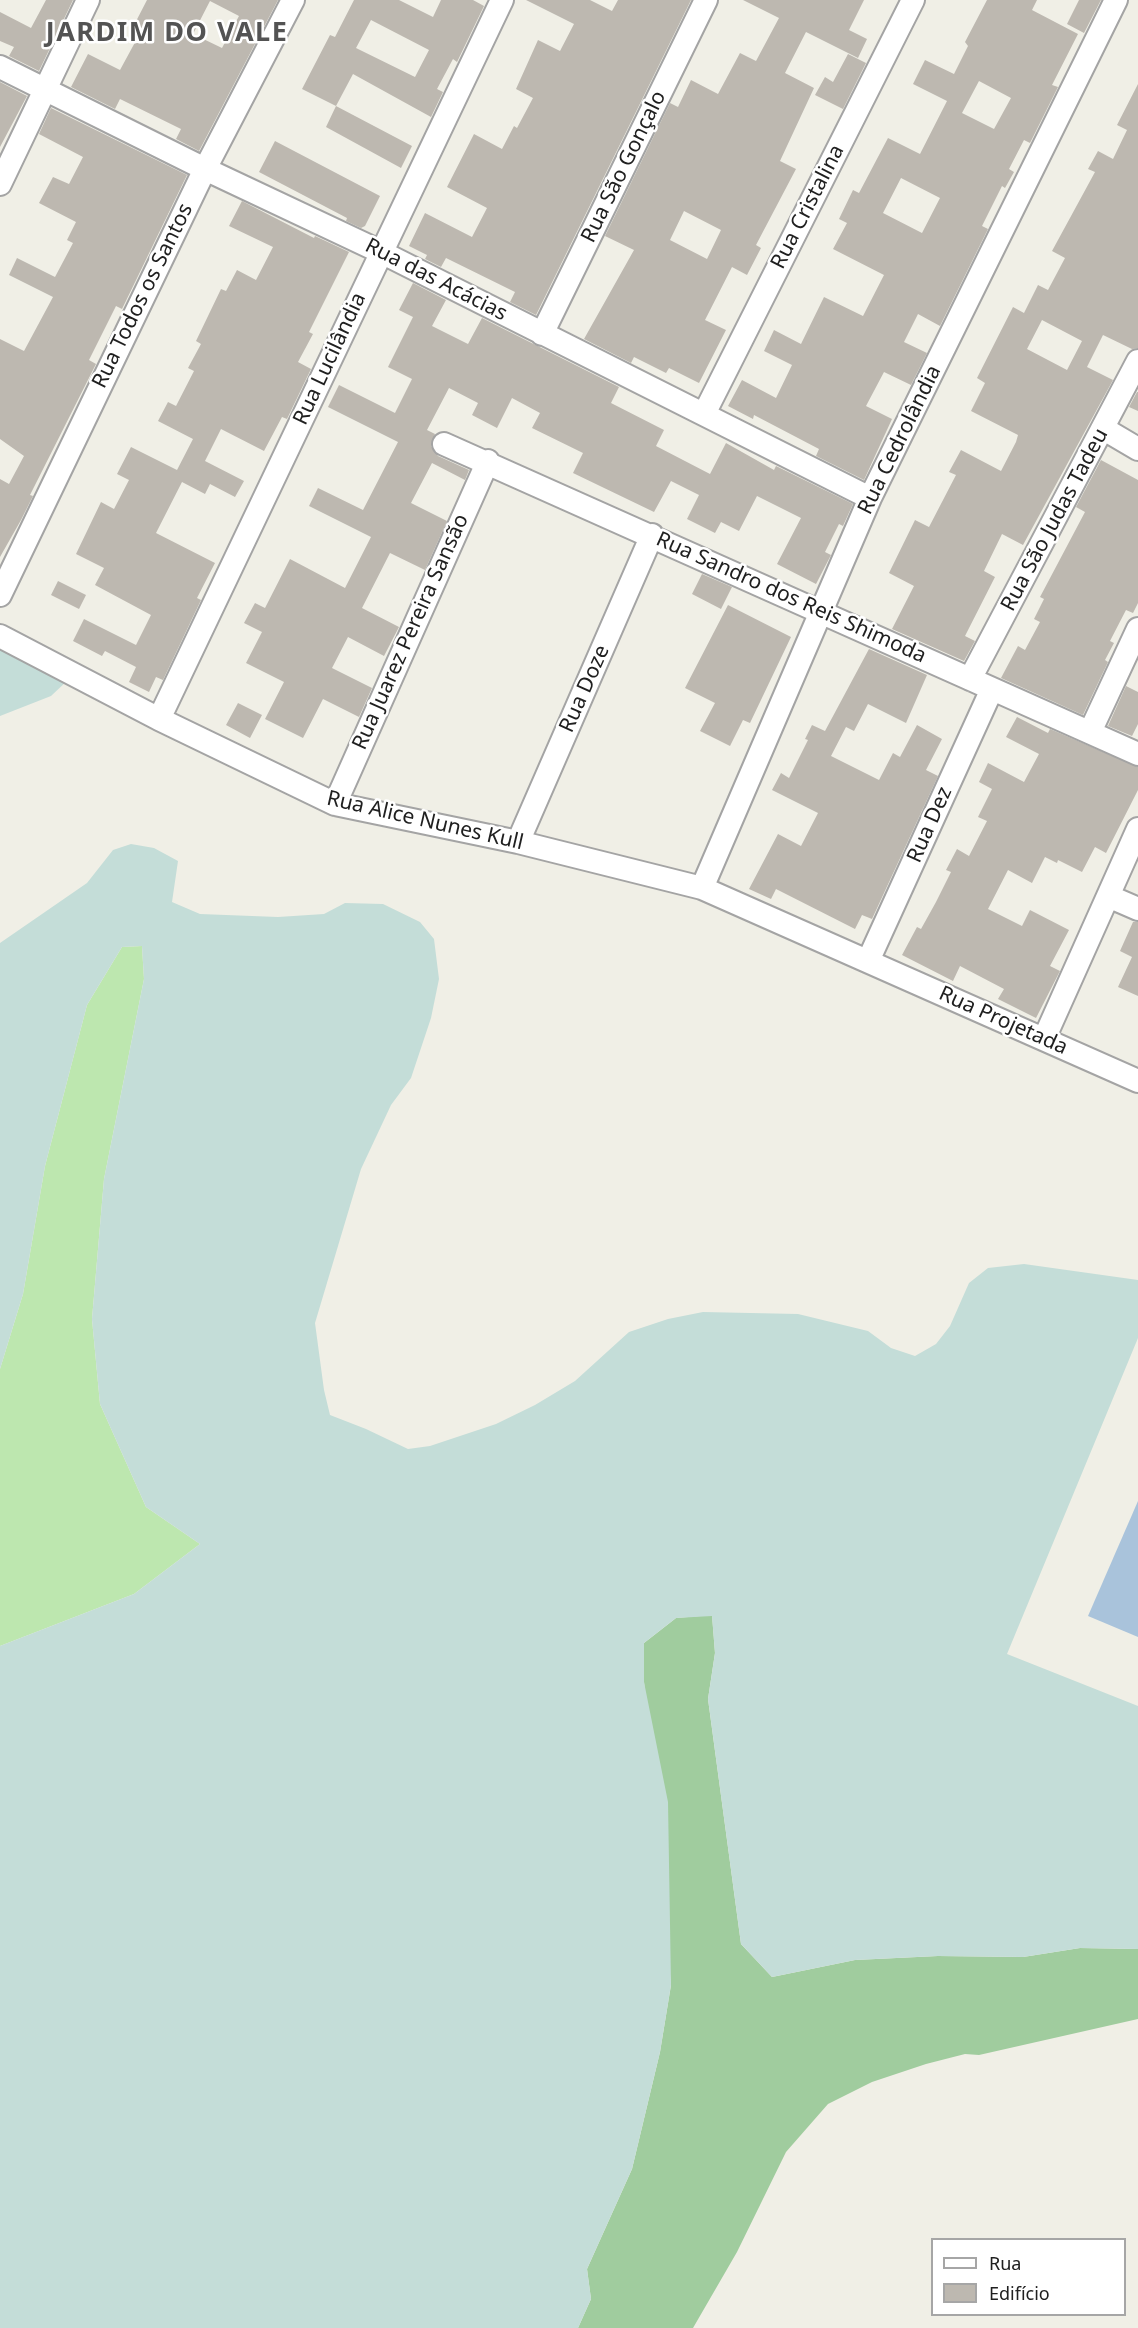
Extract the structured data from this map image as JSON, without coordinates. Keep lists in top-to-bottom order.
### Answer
{
  "streets": {
    "street": [
      "Rua São Gonçalo",
      "Rua Cristalina",
      "Rua das Acácias",
      "Rua Todos os Santos",
      "Rua Lucilândia",
      "Rua Cedrolândia",
      "Rua São Judas Tadeu",
      "Rua Sandro dos Reis Shimoda",
      "Rua Juarez Pereira Sansão",
      "Rua Doze",
      "Rua Alice Nunes Kull",
      "Rua Dez",
      "Rua Projetada"
    ]
  },
  "crossings": [
    ["Rua São Gonçalo", "Rua das Acácias"],
    ["Rua Cristalina", "Rua das Acácias"],
    ["Rua das Acácias", "Rua Todos os Santos"],
    ["Rua das Acácias", "Rua Lucilândia"],
    ["Rua das Acácias", "Rua Cedrolândia"],
    ["Rua Lucilândia", "Rua Alice Nunes Kull"],
    ["Rua Cedrolândia", "Rua Sandro dos Reis Shimoda"],
    ["Rua Cedrolândia", "Rua Alice Nunes Kull"],
    ["Rua São Judas Tadeu", "Rua Sandro dos Reis Shimoda"],
    ["Rua Sandro dos Reis Shimoda", "Rua Juarez Pereira Sansão"],
    ["Rua Sandro dos Reis Shimoda", "Rua Doze"],
    ["Rua Sandro dos Reis Shimoda", "Rua Dez"],
    ["Rua Juarez Pereira Sansão", "Rua Alice Nunes Kull"],
    ["Rua Doze", "Rua Alice Nunes Kull"],
    ["Rua Alice Nunes Kull", "Rua Dez"],
    ["Rua Alice Nunes Kull", "Rua Projetada"],
    ["Rua Dez", "Rua Projetada"]
  ],
  "districts": ["JARDIM DO VALE"],
  "legend": ["Rua", "Edifício"]
}
